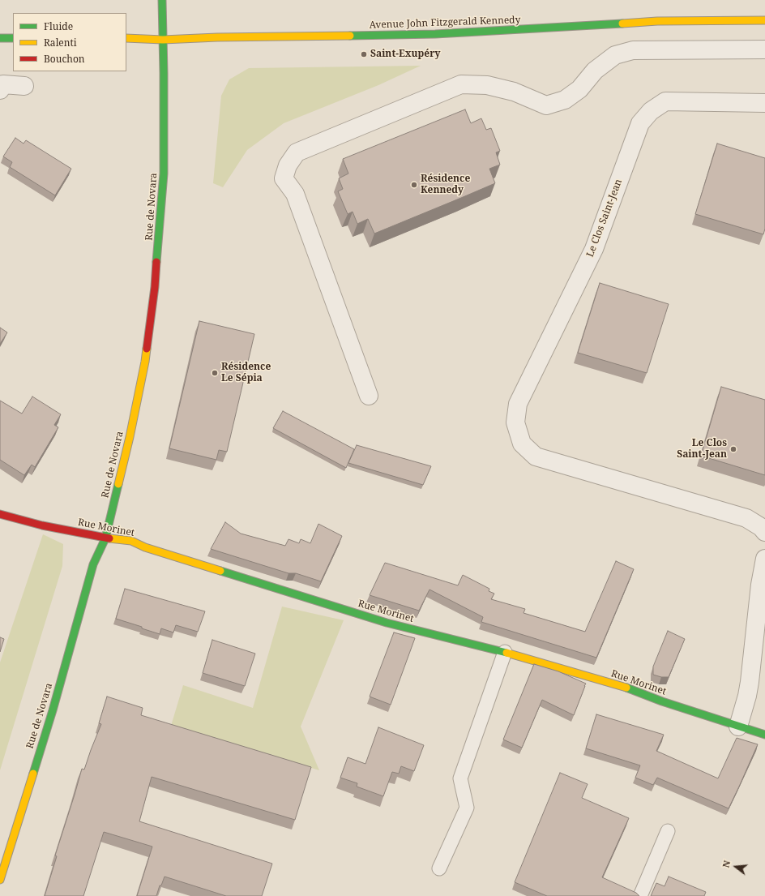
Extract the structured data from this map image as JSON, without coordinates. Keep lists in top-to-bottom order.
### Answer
{
  "streets": {
    "street": [
      "Avenue John Fitzgerald Kennedy",
      "Rue de Novara",
      "Le Clos Saint-Jean",
      "Rue Morinet"
    ]
  },
  "crossings": [
    ["Avenue John Fitzgerald Kennedy", "Rue de Novara"],
    ["Rue de Novara", "Rue Morinet"]
  ],
  "places": [
    "Saint-Exupéry",
    "Résidence Kennedy",
    "Résidence Le Sépia",
    "Le Clos Saint-Jean"
  ],
  "legend": ["Fluide", "Ralenti", "Bouchon"],
  "north": "left"
}
